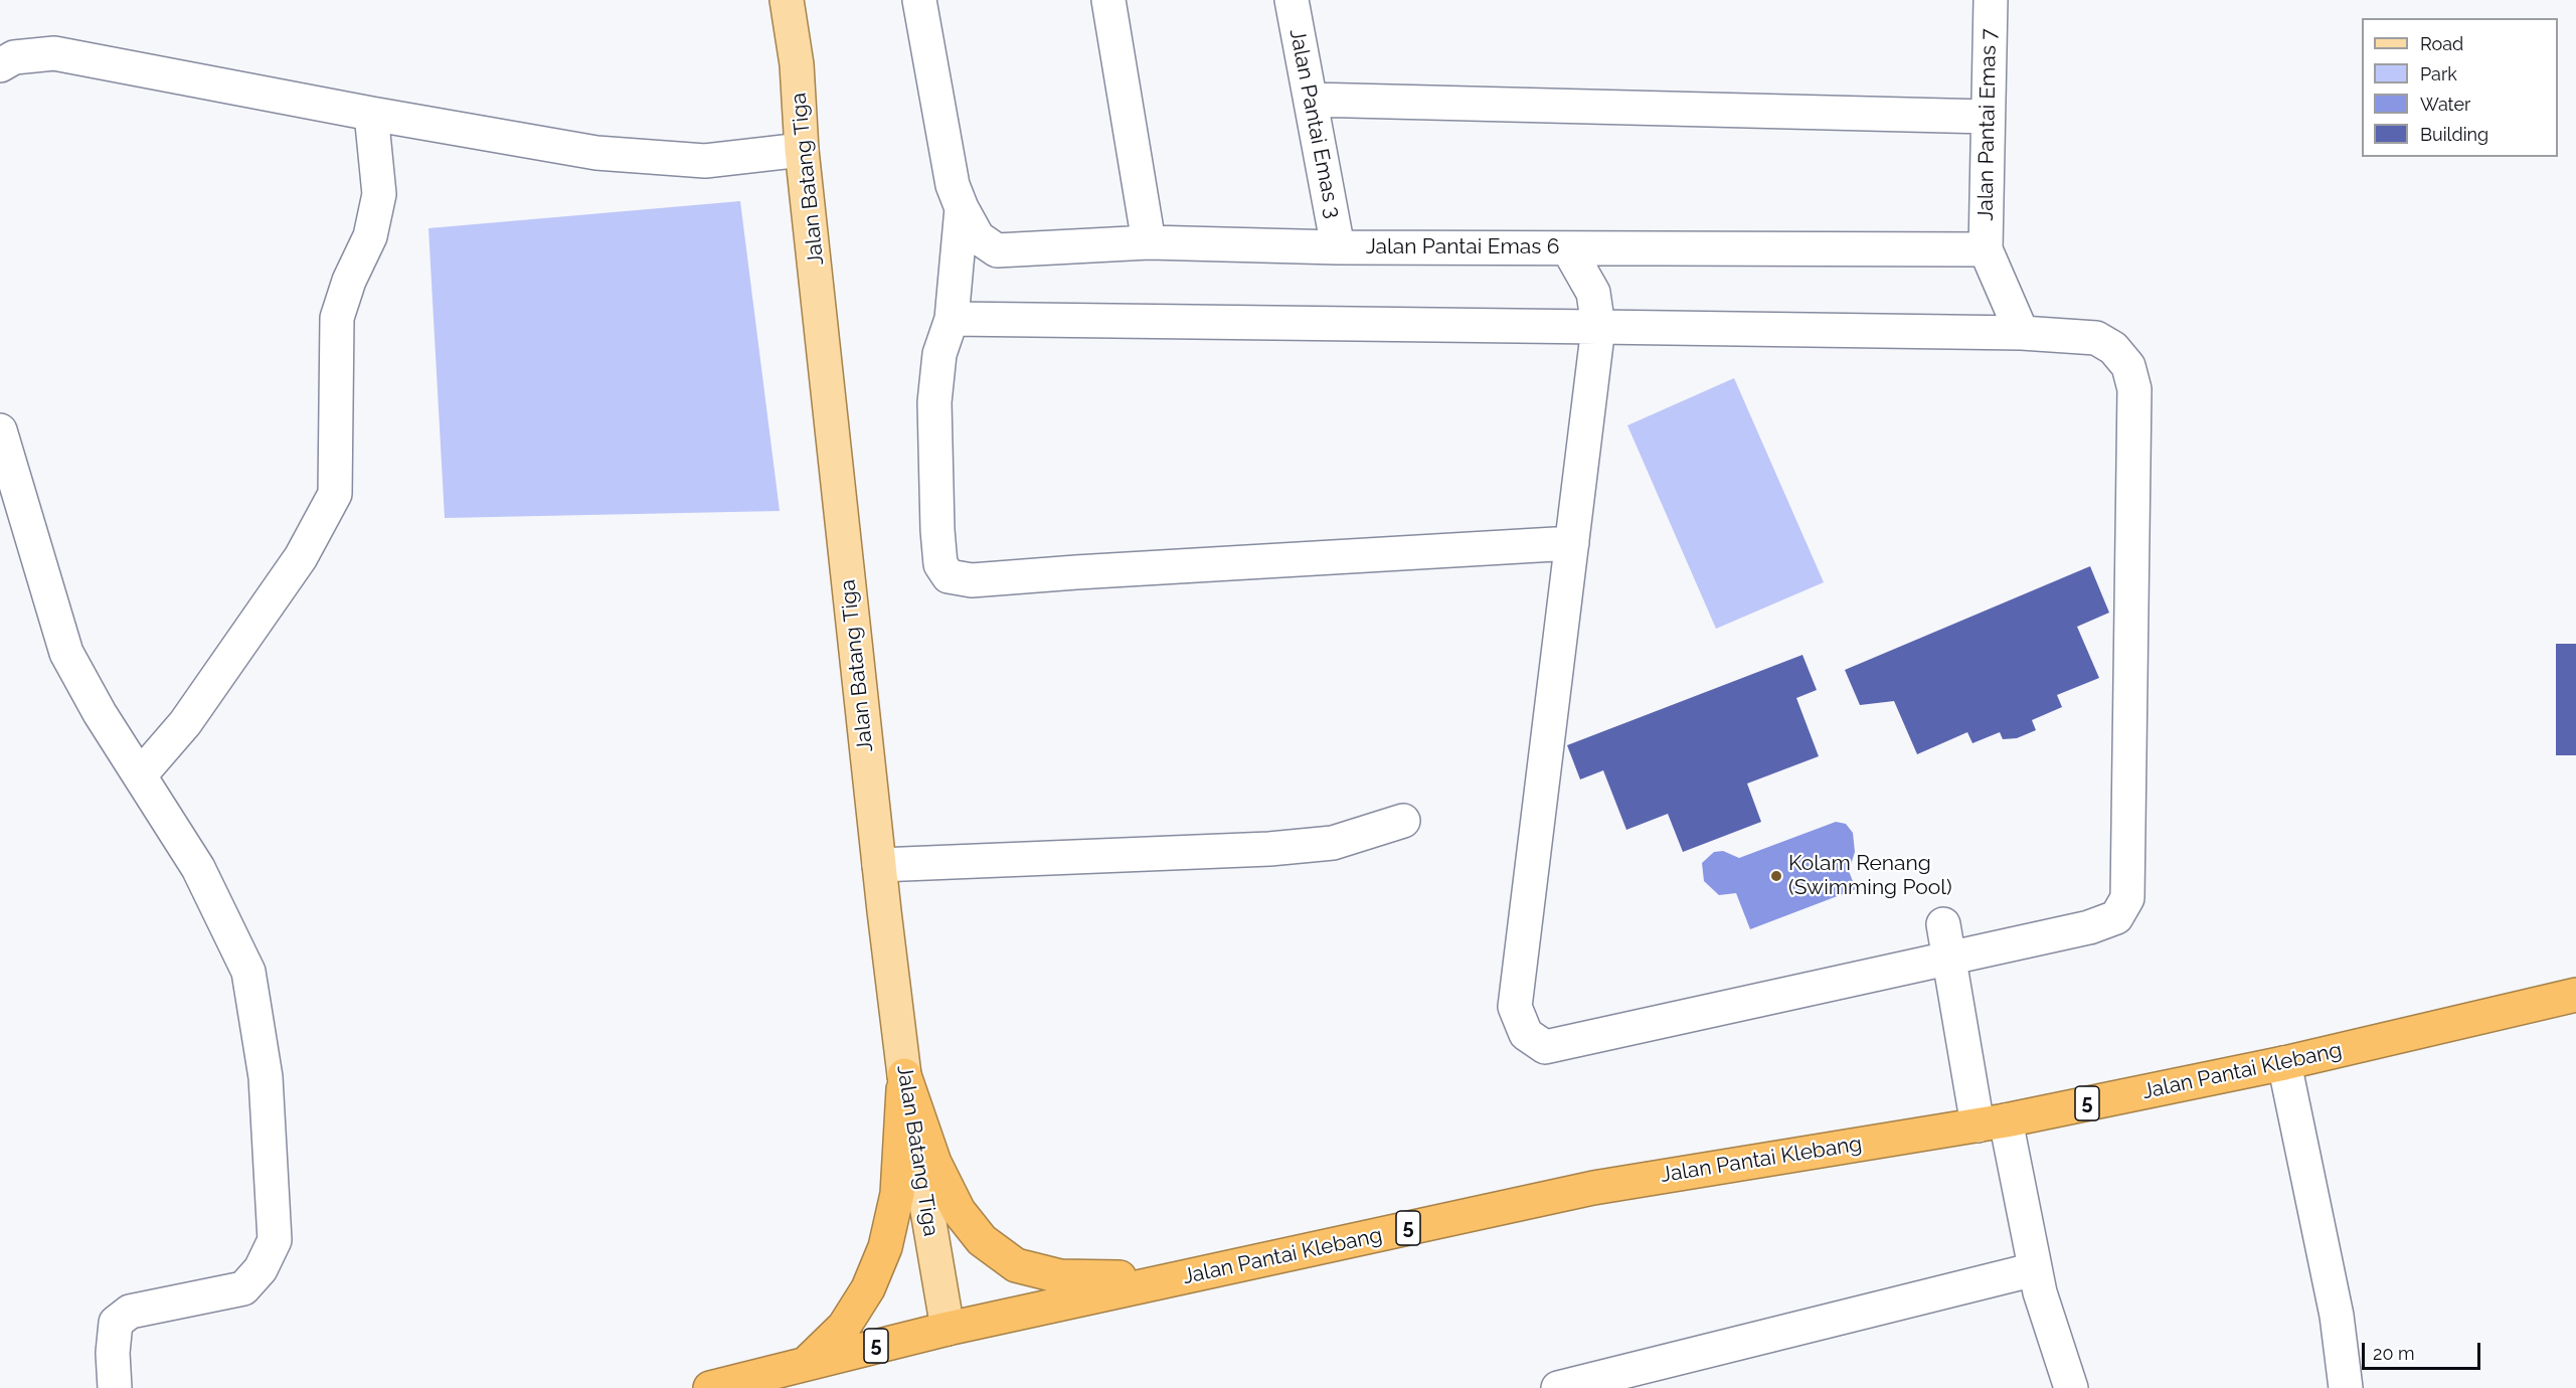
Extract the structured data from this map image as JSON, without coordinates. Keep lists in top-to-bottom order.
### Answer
{
  "streets": {
    "highway": ["Jalan Pantai Klebang", "5"],
    "main road": ["Jalan Batang Tiga"],
    "street": ["Jalan Pantai Emas 3", "Jalan Pantai Emas 7", "Jalan Pantai Emas 6"]
  },
  "crossings": [
    ["Jalan Pantai Emas 3", "Jalan Pantai Emas 6"],
    ["Jalan Pantai Emas 7", "Jalan Pantai Emas 6"],
    ["Jalan Batang Tiga", "Jalan Pantai Klebang"],
    ["Jalan Batang Tiga", "5"],
    ["Jalan Pantai Klebang", "5"]
  ],
  "places": ["Kolam Renang (Swimming Pool)"],
  "legend": [
    "Road",
    "Park",
    "Water",
    "Building"
  ],
  "scale_bar": "20 m"
}
